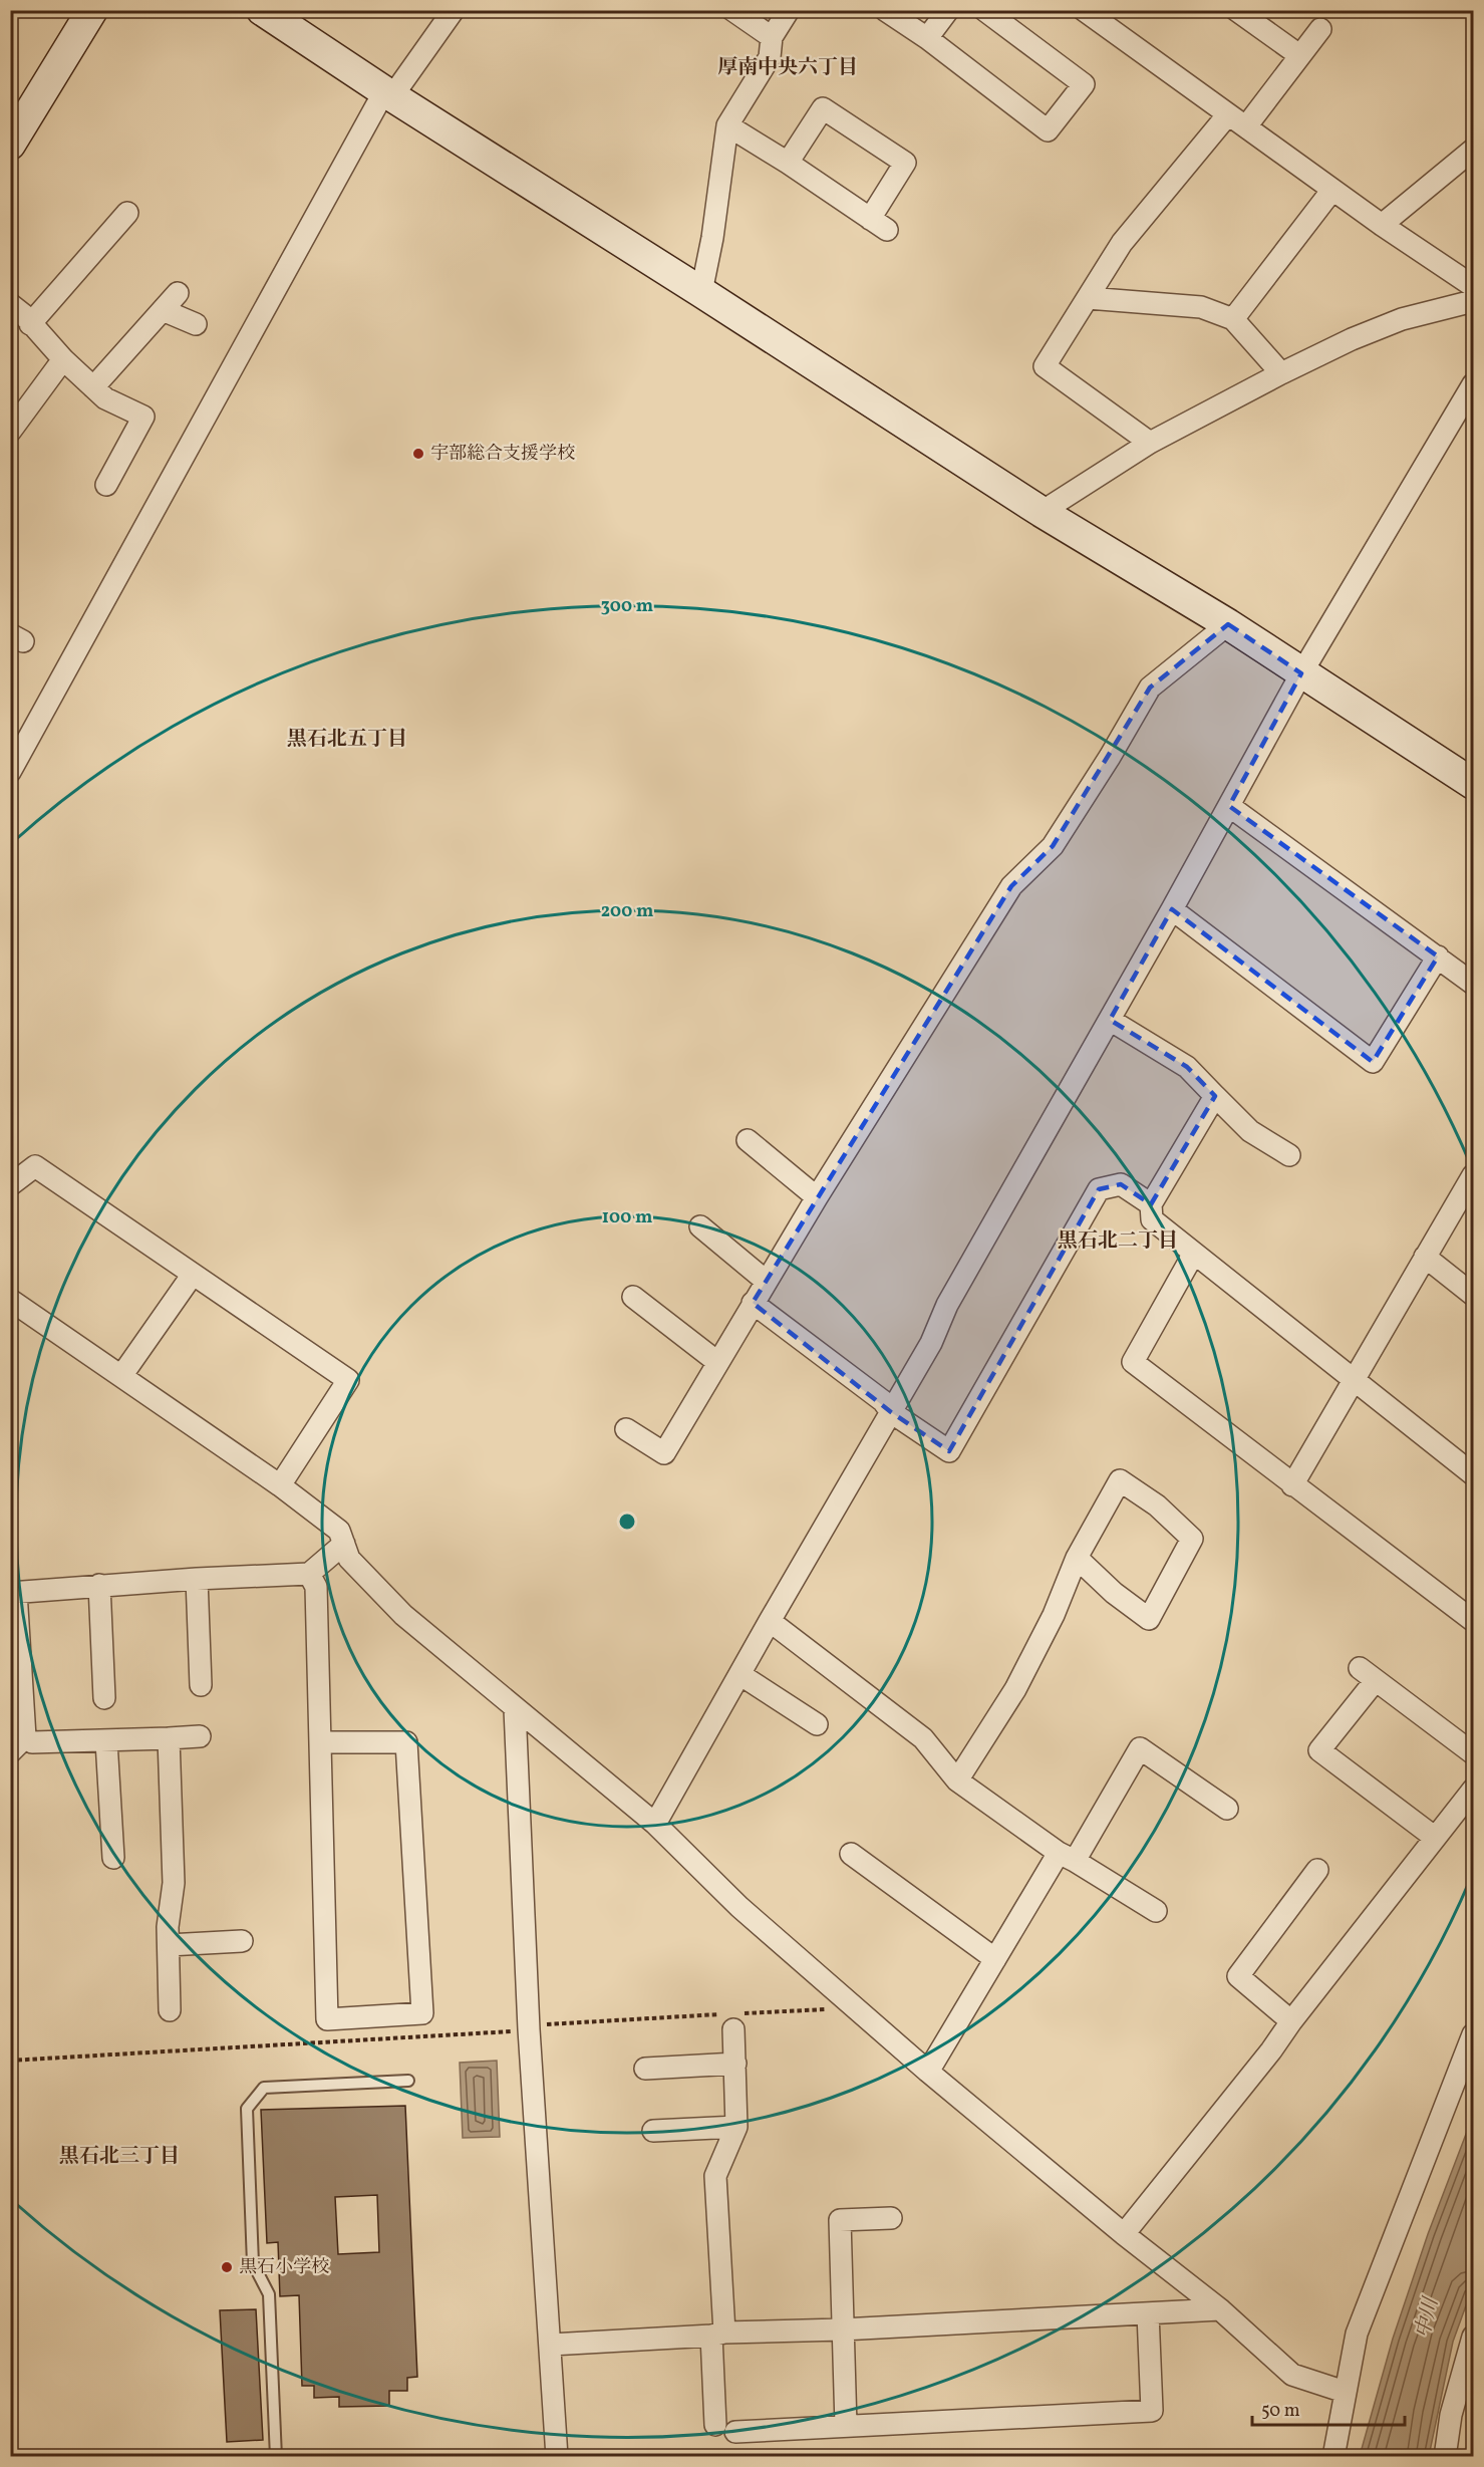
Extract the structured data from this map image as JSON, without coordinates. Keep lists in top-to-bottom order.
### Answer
{
  "districts": [
    "厚南中央六丁目",
    "黒石北五丁目",
    "黒石北二丁目",
    "黒石北三丁目"
  ],
  "water": ["中川"],
  "places": ["宇部総合支援学校", "黒石小学校"],
  "scale_bar": "50 m",
  "rings": ["300 m", "200 m", "100 m"]
}
